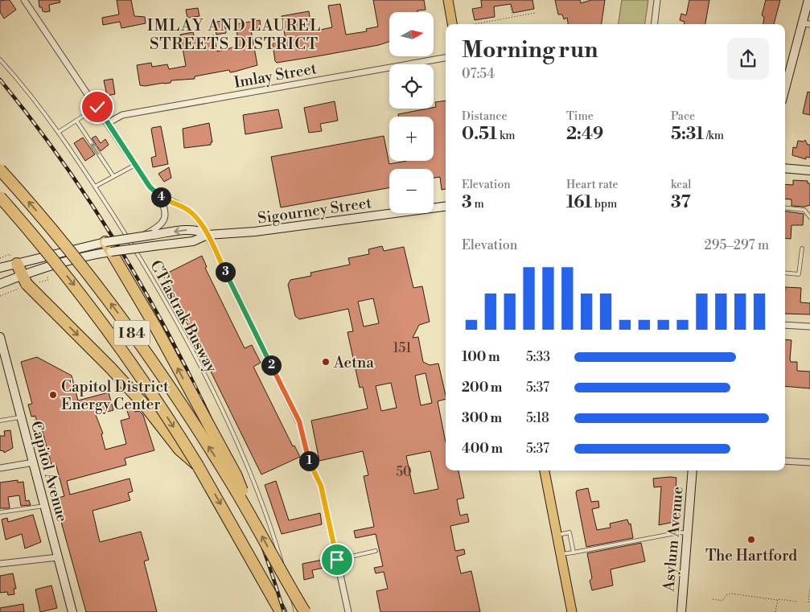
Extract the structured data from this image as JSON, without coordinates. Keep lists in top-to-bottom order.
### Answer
{
  "streets": {
    "highway": ["I 84"],
    "main road": ["Sigourney Street", "Capitol Avenue", "Asylum Avenue"],
    "street": ["Imlay Street"],
    "lane": ["CTfastrak Busway"]
  },
  "districts": ["IMLAY AND LAUREL STREETS DISTRICT"],
  "places": ["Aetna", "Capitol District Energy Center", "The Hartford"],
  "house_numbers": ["151", "50"],
  "north": "right",
  "page": {
    "map_buttons": ["+", "−"],
    "heading": ["Morning run", "07:54"],
    "stats": [
      ["Distance", "0.51 km"],
      ["Time", "2:49"],
      ["Pace", "5:31 /km"],
      ["Elevation", "3 m"],
      ["Heart rate", "161 bpm"],
      ["kcal", "37"]
    ],
    "pins": [
      "4",
      "3",
      "2",
      "1"
    ],
    "chart": ["Elevation", "295–297 m"],
    "list": [
      {
        "name": "100 m",
        "note": "5:33"
      },
      {
        "name": "200 m",
        "note": "5:37"
      },
      {
        "name": "300 m",
        "note": "5:18"
      },
      {
        "name": "400 m",
        "note": "5:37"
      }
    ]
  }
}
